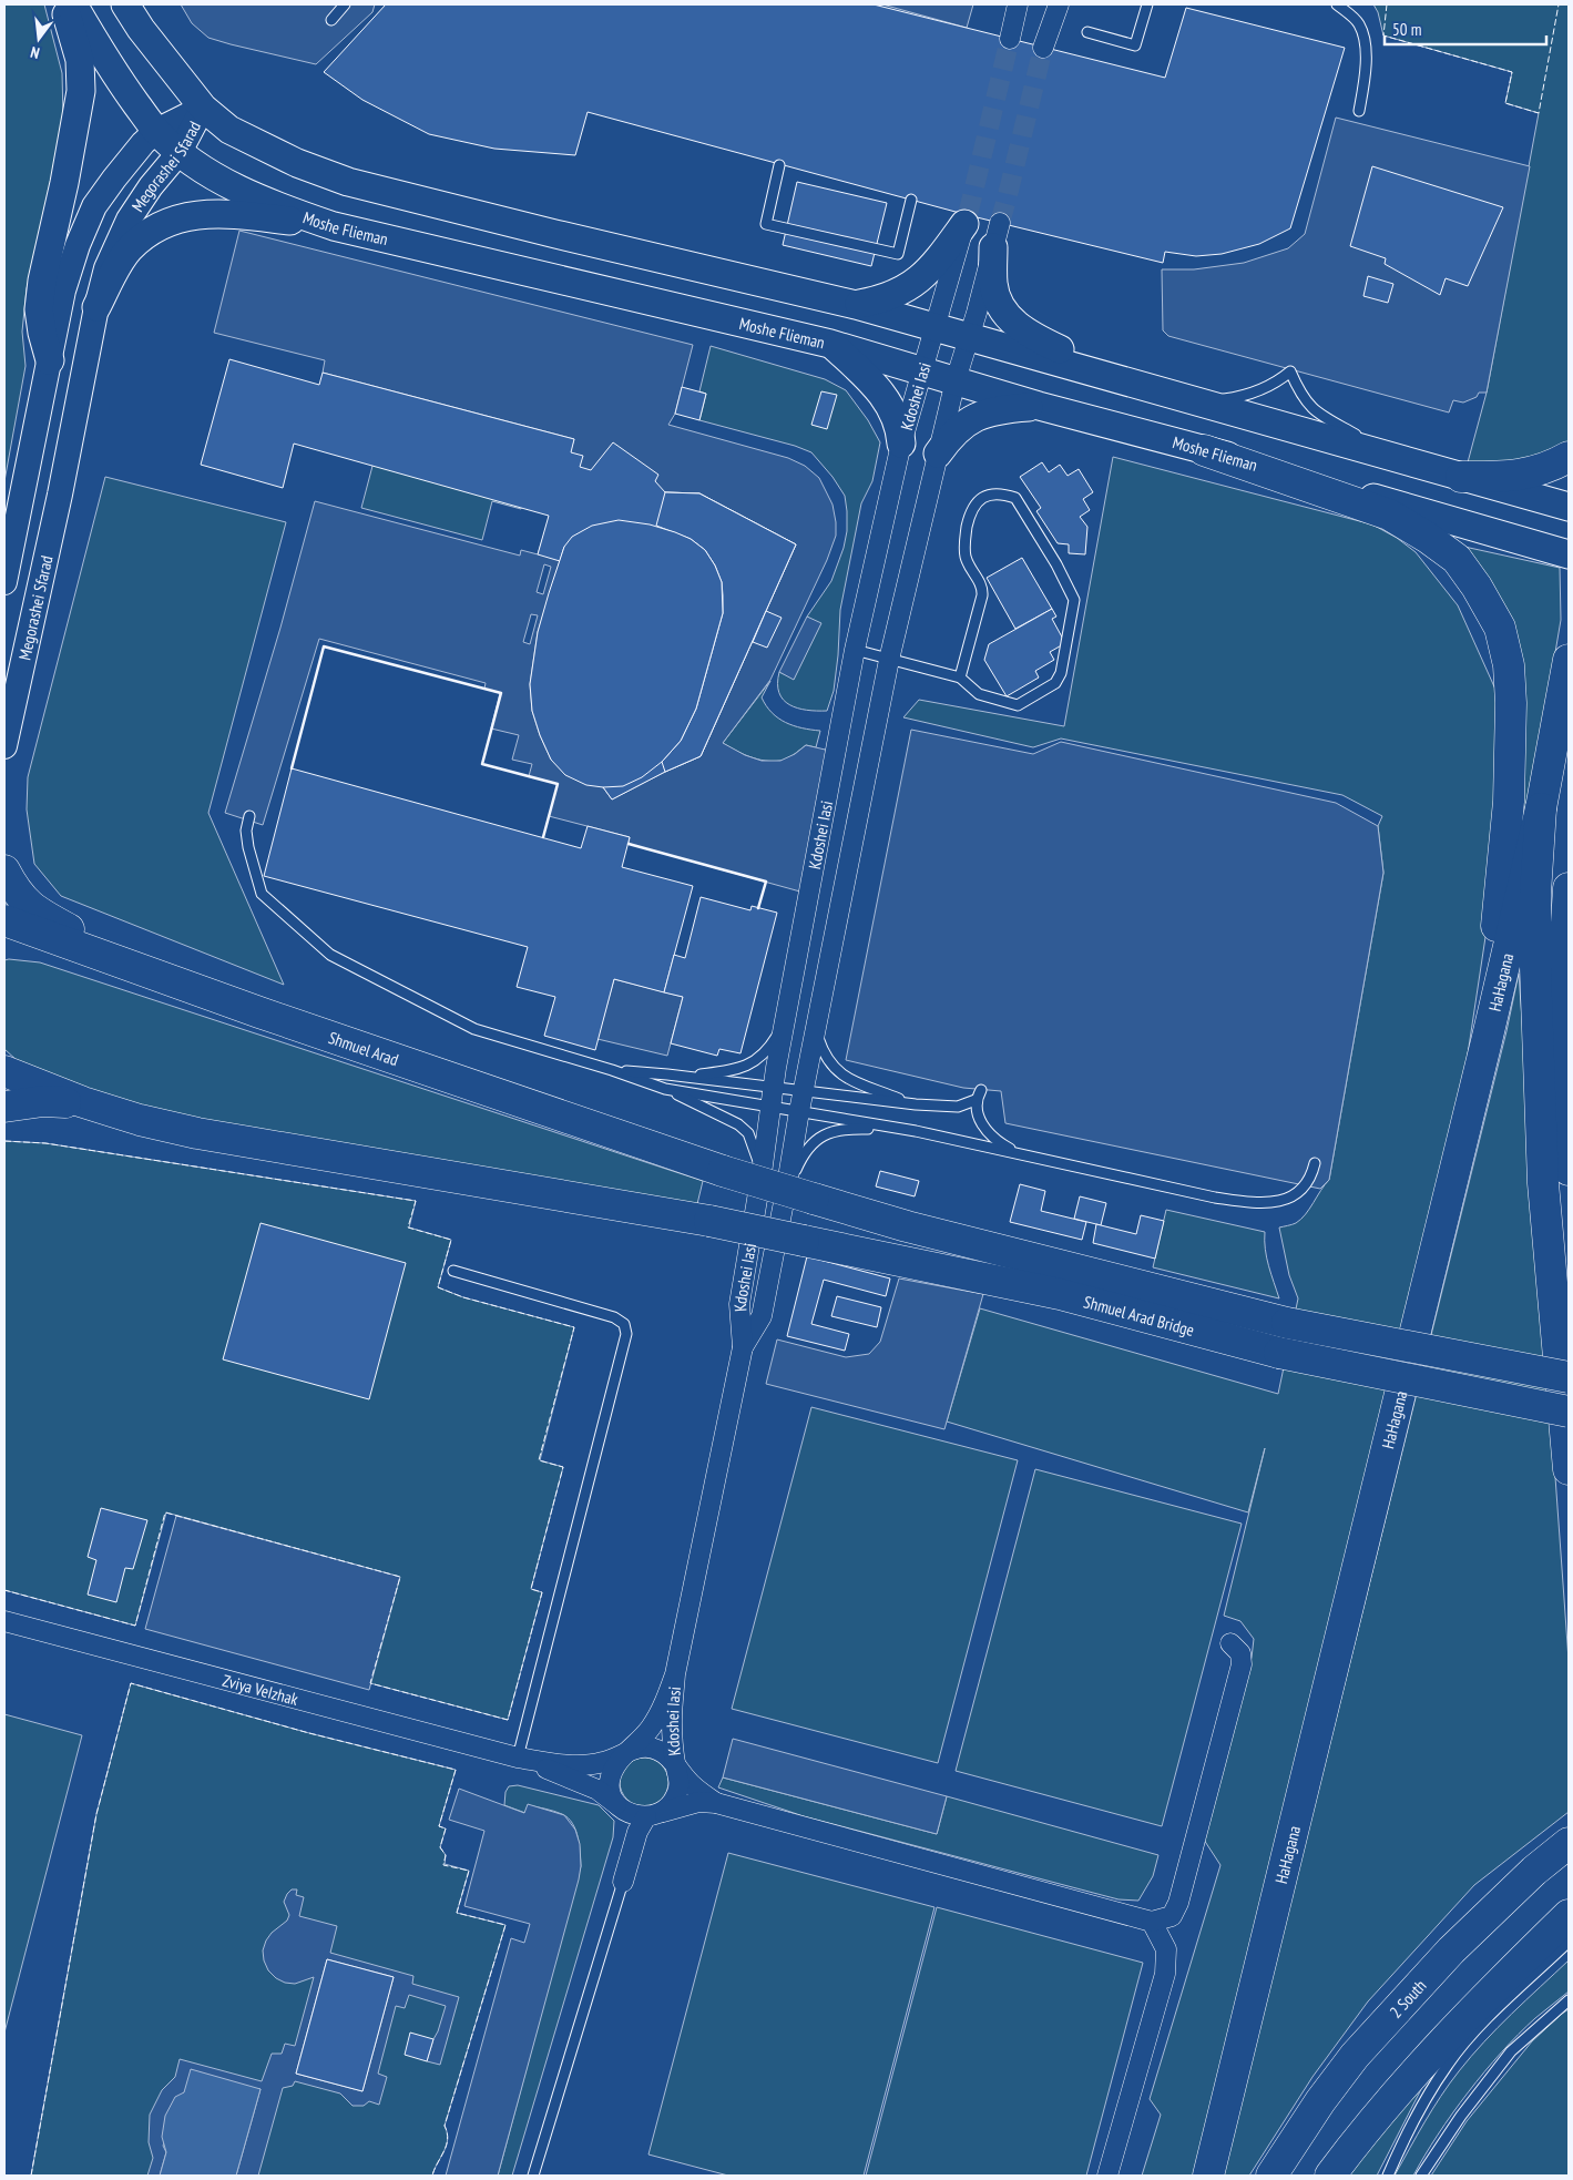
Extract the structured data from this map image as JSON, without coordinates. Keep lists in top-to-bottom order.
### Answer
{
  "streets": {
    "highway": [
      "HaHagana",
      "Shmuel Arad",
      "Shmuel Arad Bridge",
      "2 South"
    ],
    "main road": ["Moshe Flieman"],
    "street": ["Megorashei Sfarad", "Kdoshei Iasi", "Zviya VeIzhak"]
  },
  "crossings": [
    ["Megorashei Sfarad", "Moshe Flieman"],
    ["Moshe Flieman", "Kdoshei Iasi"],
    ["Kdoshei Iasi", "Shmuel Arad Bridge"],
    ["Kdoshei Iasi", "Zviya VeIzhak"],
    ["Shmuel Arad", "Shmuel Arad Bridge"]
  ],
  "scale_bar": "50 m",
  "north": "bottom"
}
